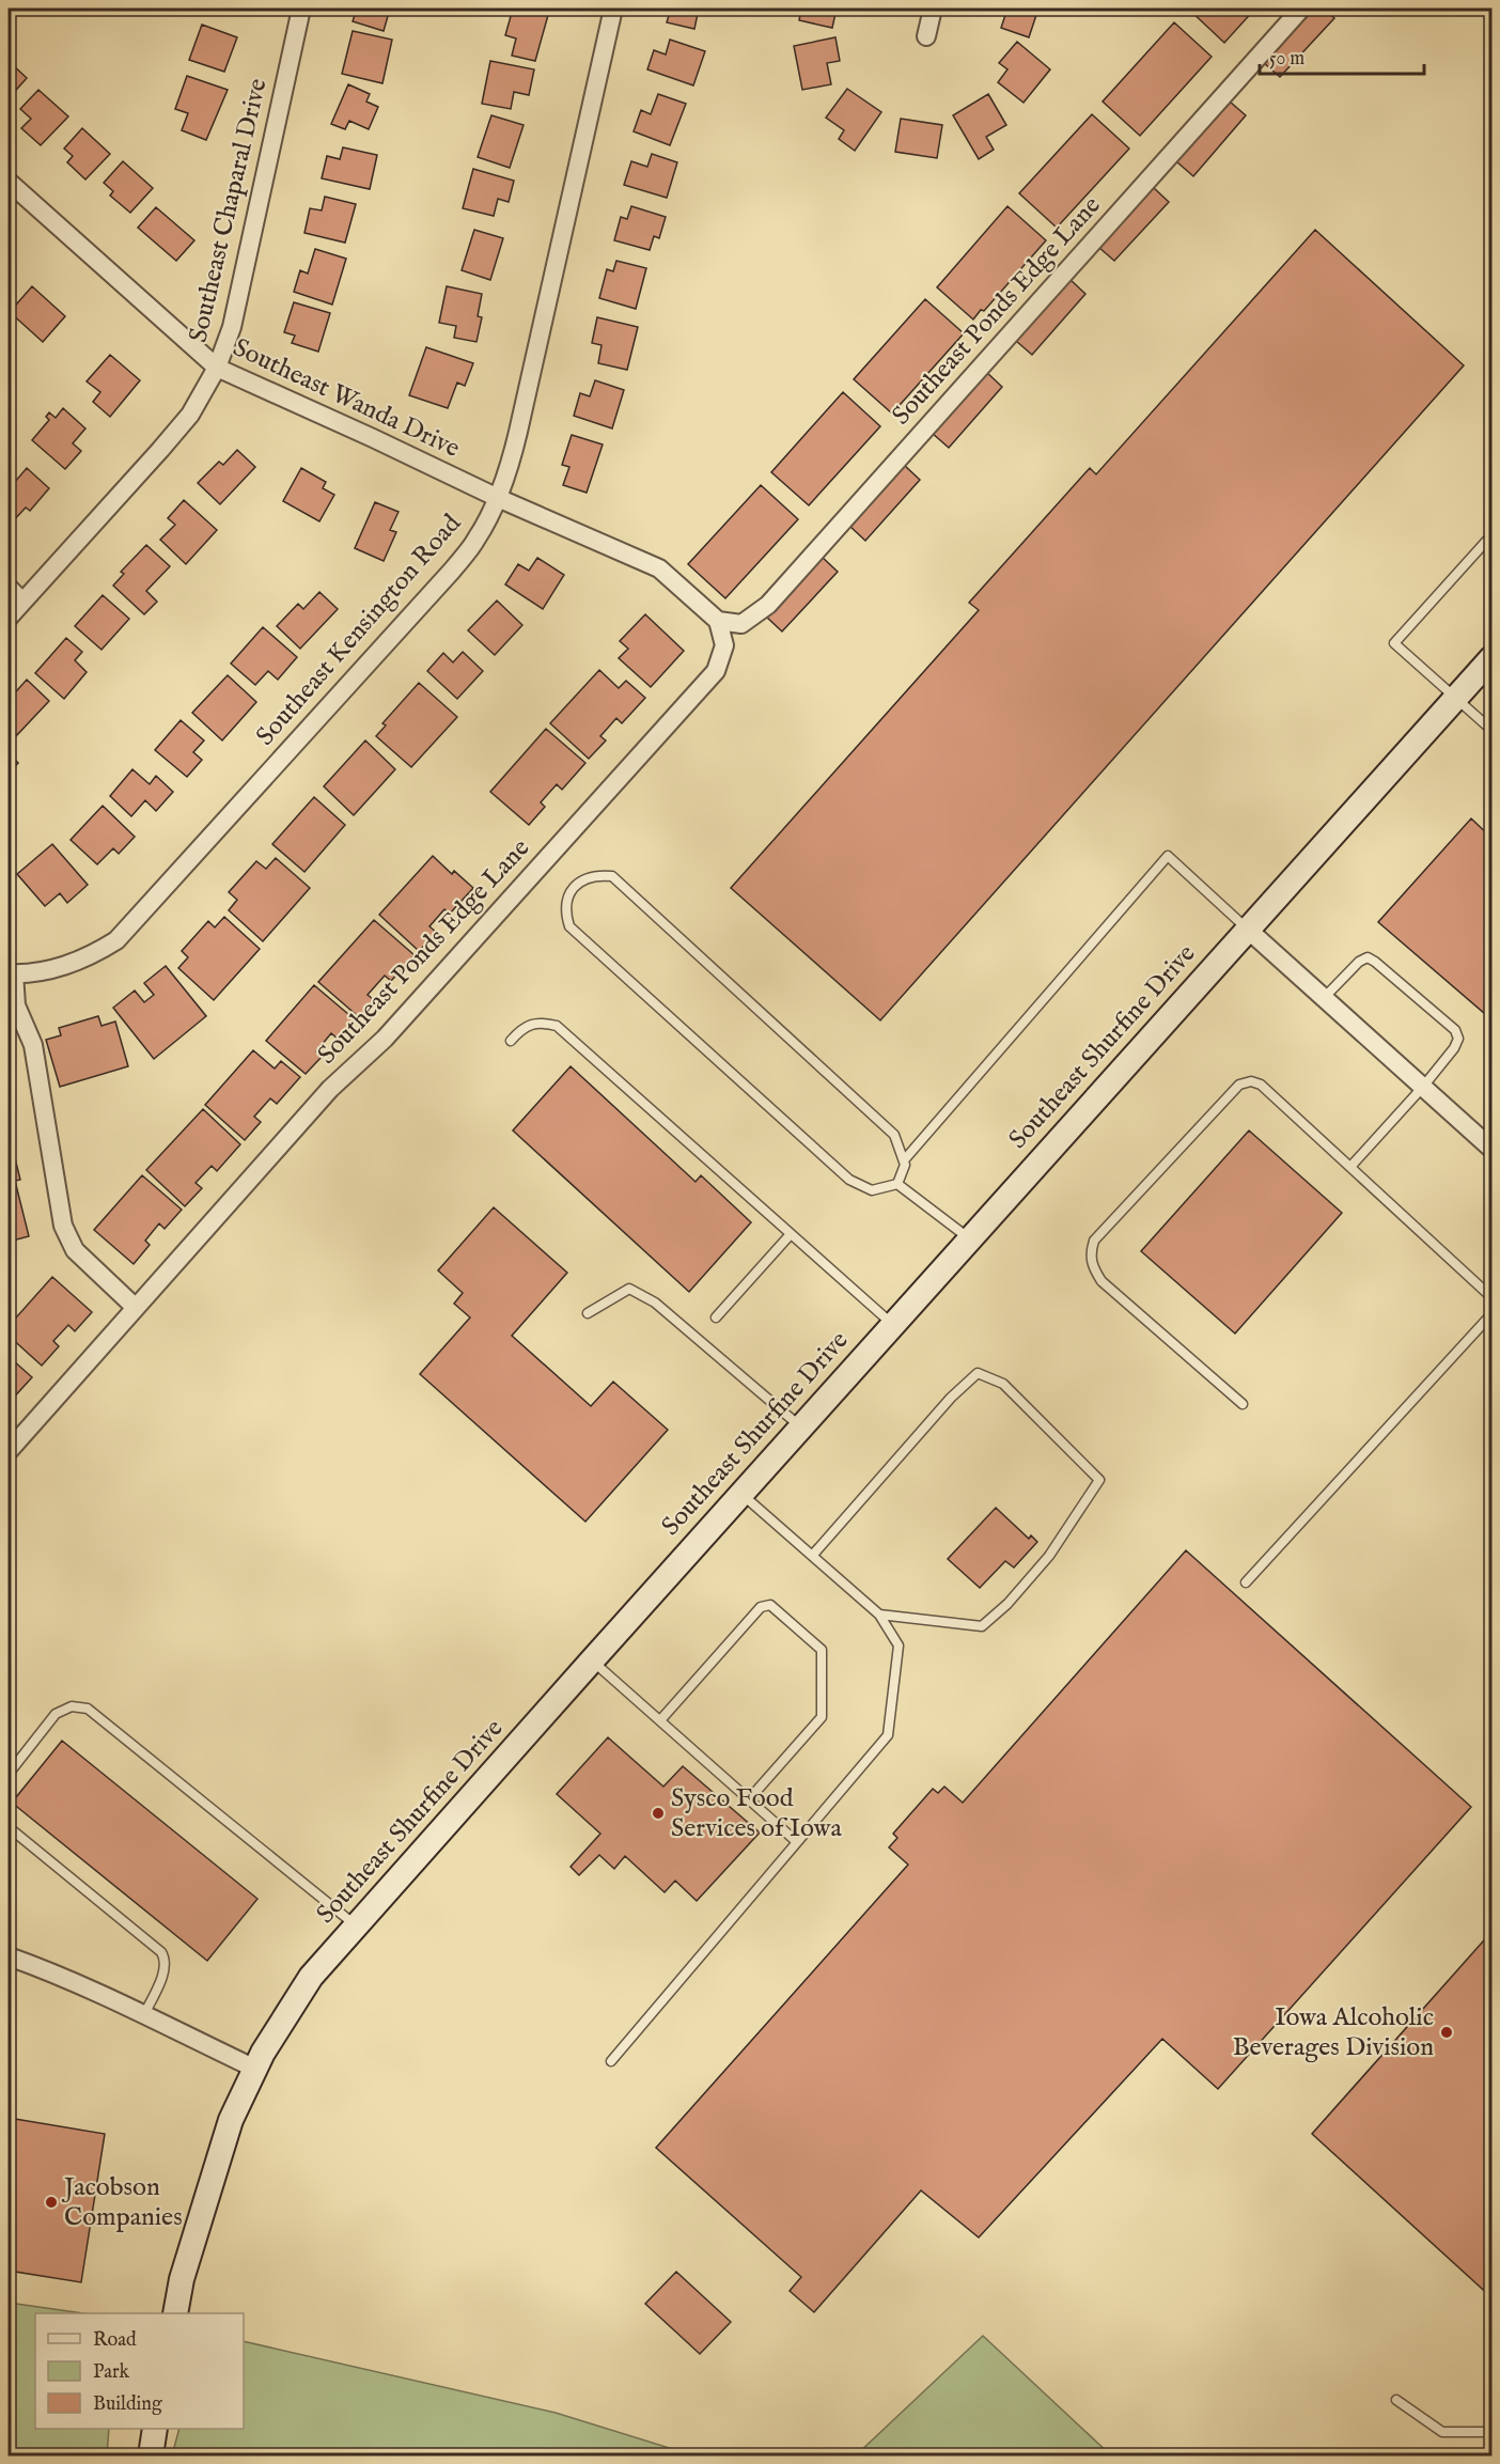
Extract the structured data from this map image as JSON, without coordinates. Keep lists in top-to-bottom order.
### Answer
{
  "streets": {
    "street": [
      "Southeast Chaparal Drive",
      "Southeast Ponds Edge Lane",
      "Southeast Wanda Drive",
      "Southeast Kensington Road",
      "Southeast Shurfine Drive"
    ]
  },
  "crossings": [
    ["Southeast Chaparal Drive", "Southeast Wanda Drive"],
    ["Southeast Wanda Drive", "Southeast Kensington Road"]
  ],
  "places": ["Sysco Food Services of Iowa", "Iowa Alcoholic Beverages Division", "Jacobson Companies"],
  "legend": ["Road", "Park", "Building"],
  "scale_bar": "50 m"
}
